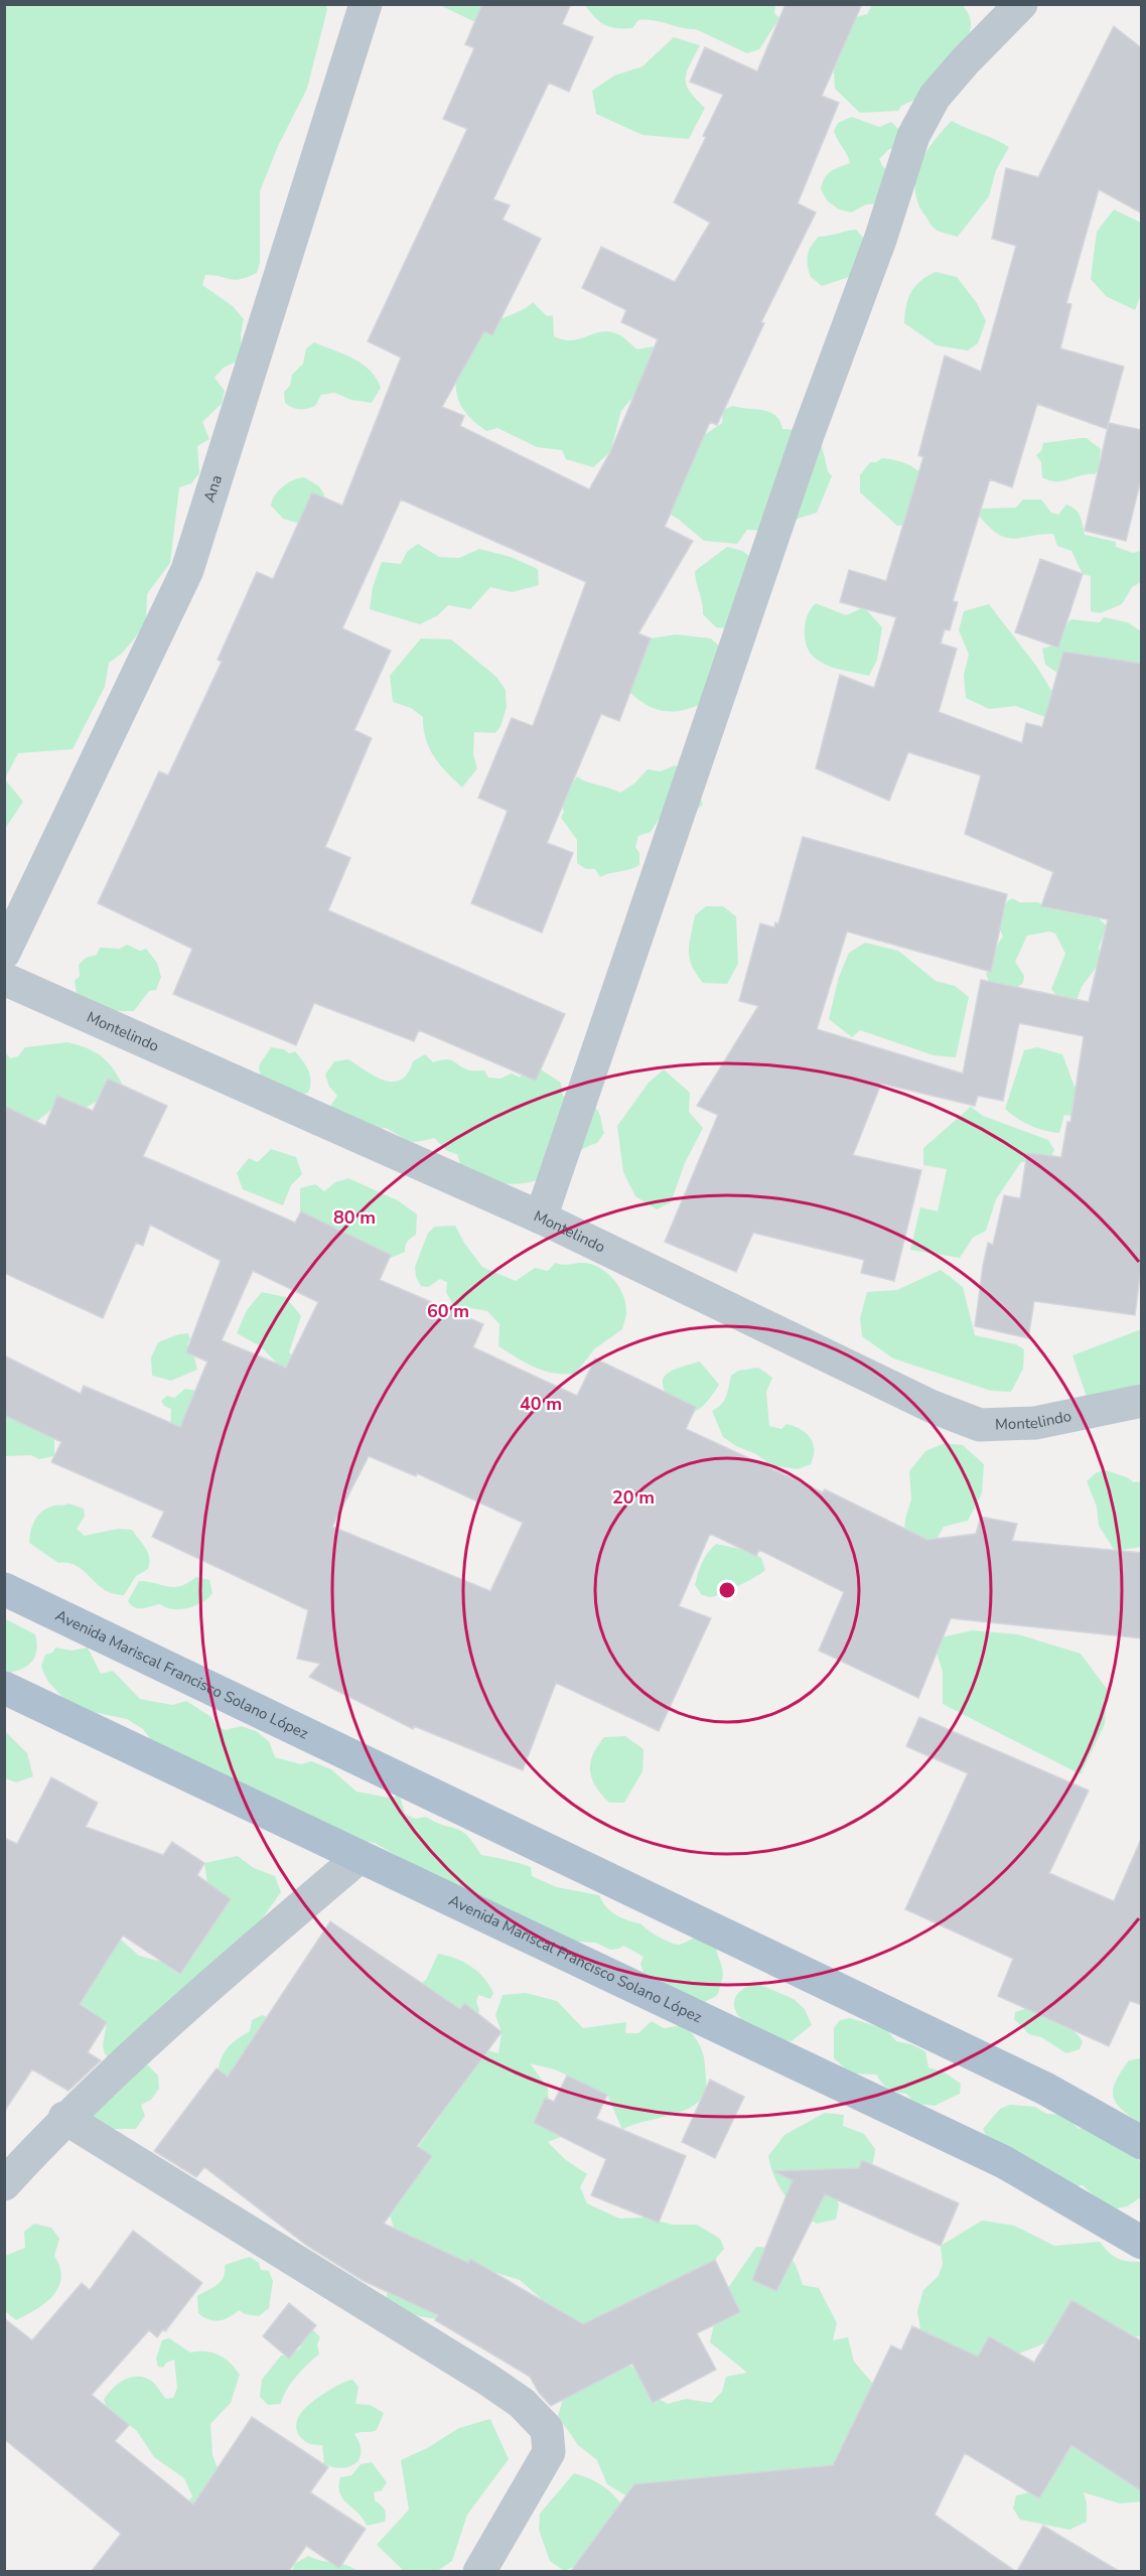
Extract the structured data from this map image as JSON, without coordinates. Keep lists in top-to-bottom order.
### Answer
{
  "streets": {
    "main road": ["Avenida Mariscal Francisco Solano López"],
    "street": ["Ana", "Montelindo"]
  },
  "rings": [
    "80 m",
    "60 m",
    "40 m",
    "20 m"
  ]
}
